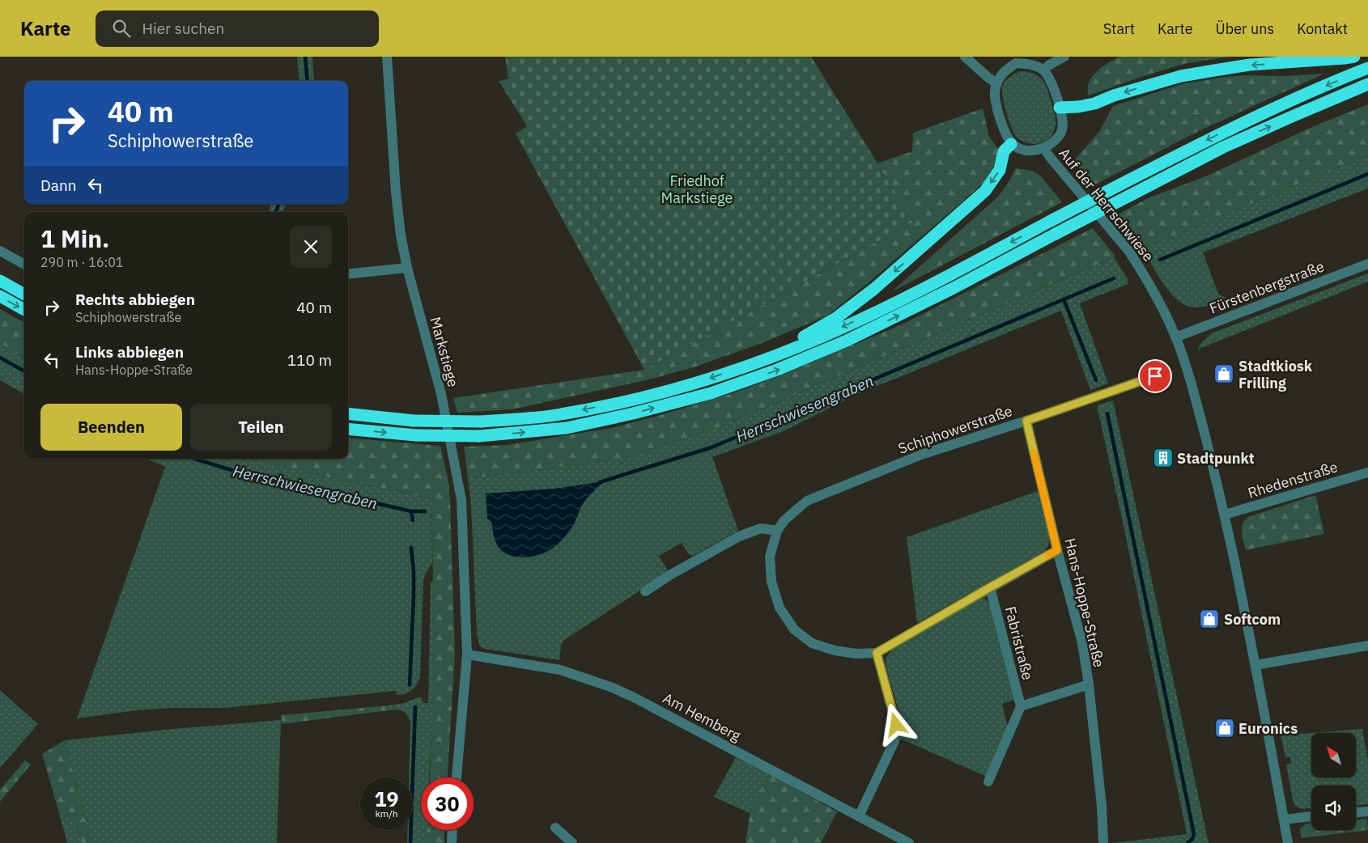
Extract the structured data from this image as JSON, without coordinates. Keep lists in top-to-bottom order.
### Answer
{
  "streets": {
    "street": [
      "Auf der Herrschwiese",
      "Fürstenbergstraße",
      "Markstiege",
      "Schiphowerstraße",
      "Rhedenstraße",
      "Hans-Hoppe-Straße",
      "Fabristraße",
      "Am Hemberg"
    ]
  },
  "crossings": [
    ["Auf der Herrschwiese", "Fürstenbergstraße"],
    ["Auf der Herrschwiese", "Rhedenstraße"],
    ["Markstiege", "Am Hemberg"],
    ["Schiphowerstraße", "Hans-Hoppe-Straße"],
    ["Schiphowerstraße", "Fabristraße"]
  ],
  "water": ["Herrschwiesengraben"],
  "parks": ["Friedhof Markstiege"],
  "places": {
    "shop": ["Stadtkiosk Frilling", "Softcom", "Euronics"],
    "building": ["Stadtpunkt"]
  },
  "north": "top left",
  "page": {
    "header": "Karte",
    "search": "Hier suchen",
    "nav": [
      "Start",
      "Karte",
      "Über uns",
      "Kontakt"
    ],
    "turn": ["40 m", "Schiphowerstraße"],
    "then": "Dann",
    "heading": ["1 Min.", "290 m · 16:01"],
    "list": [
      {
        "name": "Rechts abbiegen",
        "note": "Schiphowerstraße",
        "value": "40 m"
      },
      {
        "name": "Links abbiegen",
        "note": "Hans-Hoppe-Straße",
        "value": "110 m"
      }
    ],
    "buttons": ["Beenden", "Teilen"],
    "speed": "19 km/h",
    "limit": "30"
  }
}
